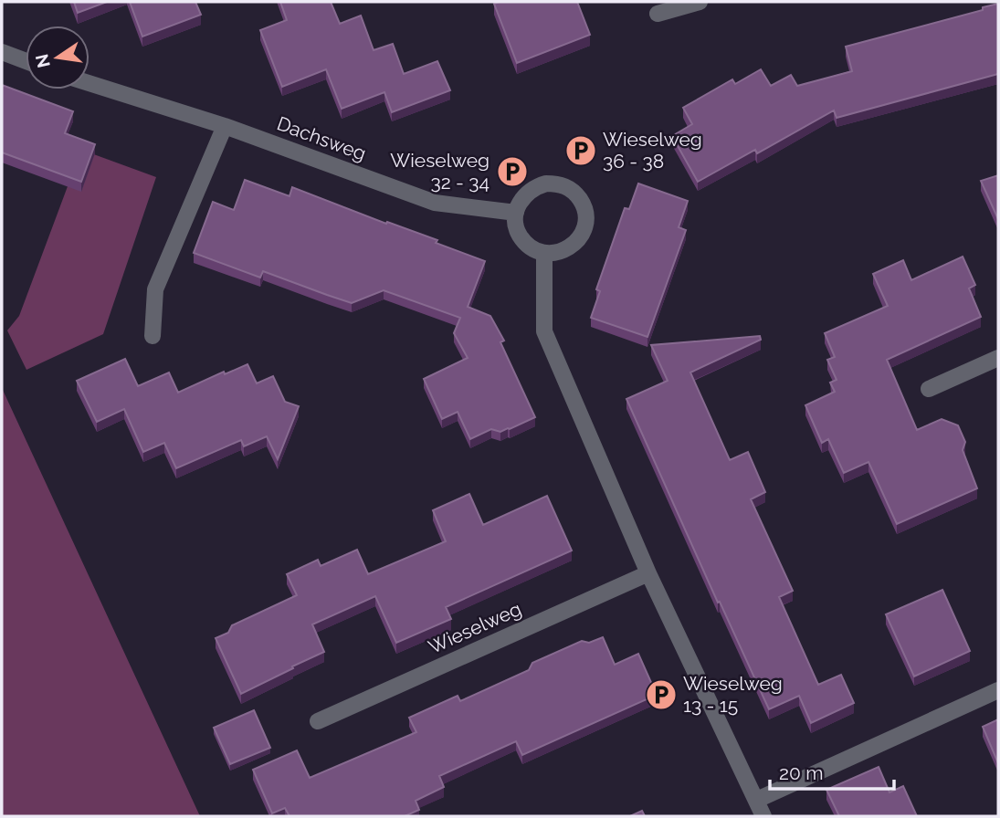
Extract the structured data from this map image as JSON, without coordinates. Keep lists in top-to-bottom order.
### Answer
{
  "streets": {
    "street": ["Dachsweg", "Wieselweg"]
  },
  "places": {
    "parking": ["Wieselweg 36 - 38", "Wieselweg 32 - 34", "Wieselweg 13 - 15"]
  },
  "scale_bar": "20 m",
  "north": "left"
}
